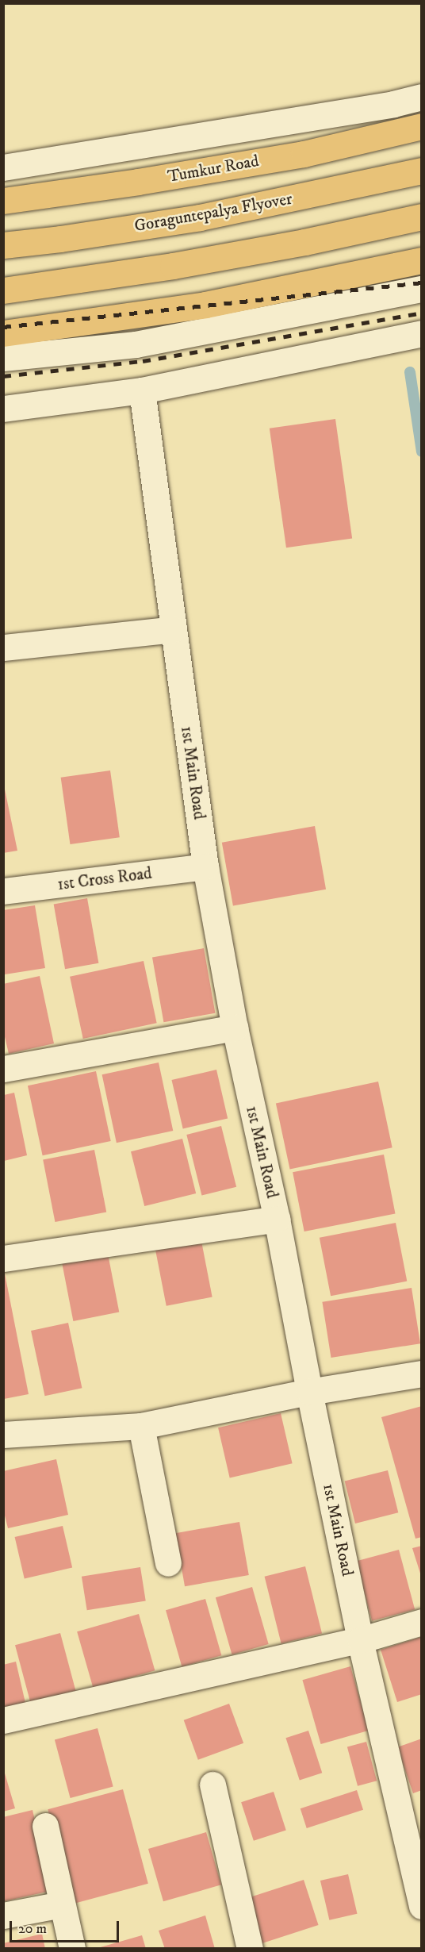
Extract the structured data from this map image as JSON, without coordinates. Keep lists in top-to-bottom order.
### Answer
{
  "streets": {
    "highway": ["Tumkur Road", "Goraguntepalya Flyover"],
    "street": ["1st Main Road", "1st Cross Road"]
  },
  "crossings": [
    ["1st Main Road", "1st Cross Road"]
  ],
  "scale_bar": "20 m"
}
